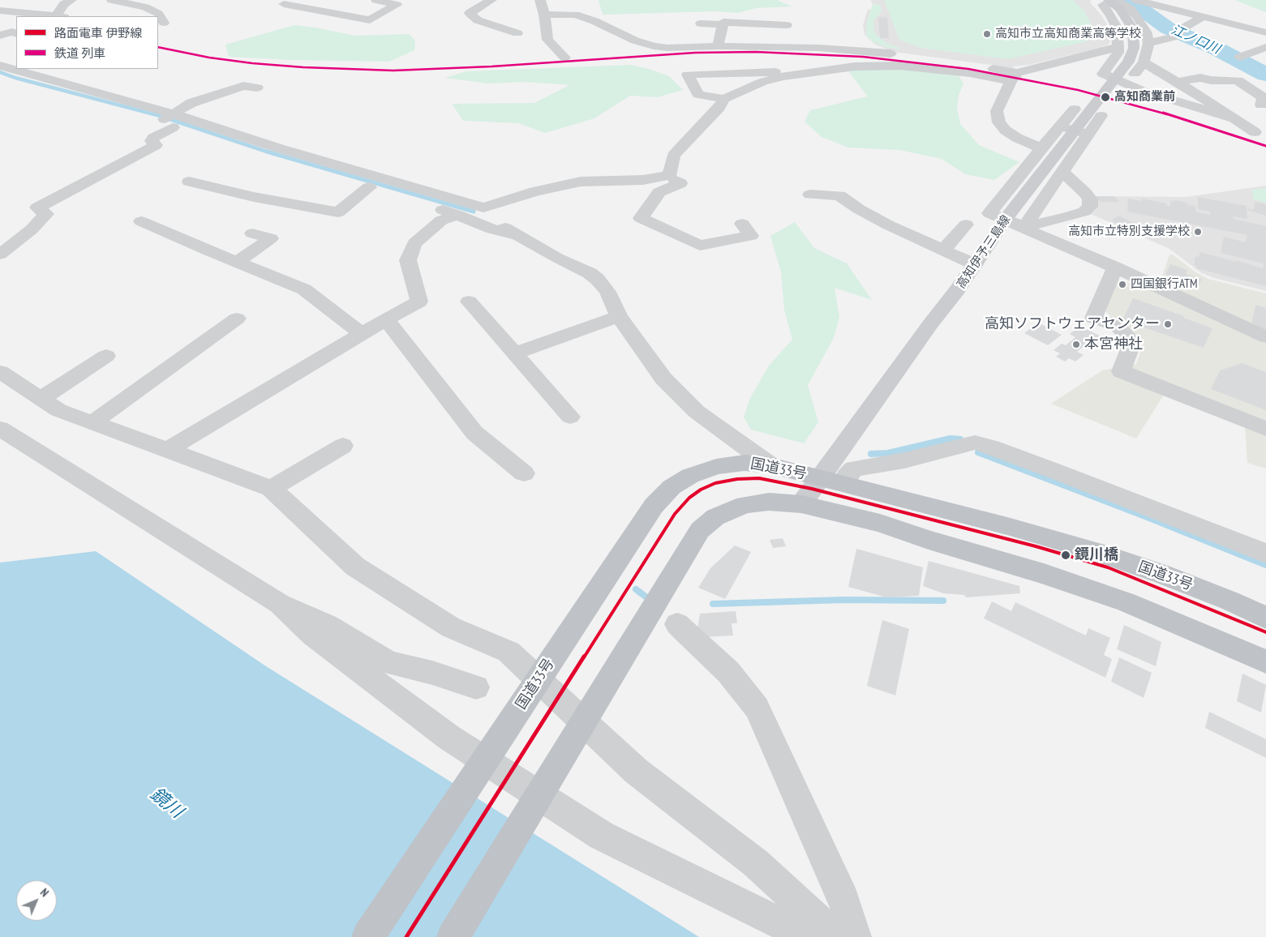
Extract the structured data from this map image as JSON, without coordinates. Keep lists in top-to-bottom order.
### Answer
{
  "streets": {
    "highway": ["国道33号"],
    "main road": ["高知伊予三島線"]
  },
  "crossings": [
    ["高知伊予三島線", "国道33号"]
  ],
  "water": ["江ノ口川", "鏡川"],
  "places": [
    "高知市立高知商業高等学校",
    "高知商業前",
    "高知市立特別支援学校",
    "四国銀行ATM",
    "高知ソフトウェアセンター",
    "本宮神社",
    "鏡川橋"
  ],
  "lines": ["rail line 列車", "tram line 伊野線"],
  "legend": ["路面電車 伊野線", "鉄道 列車"],
  "north": "top right"
}
